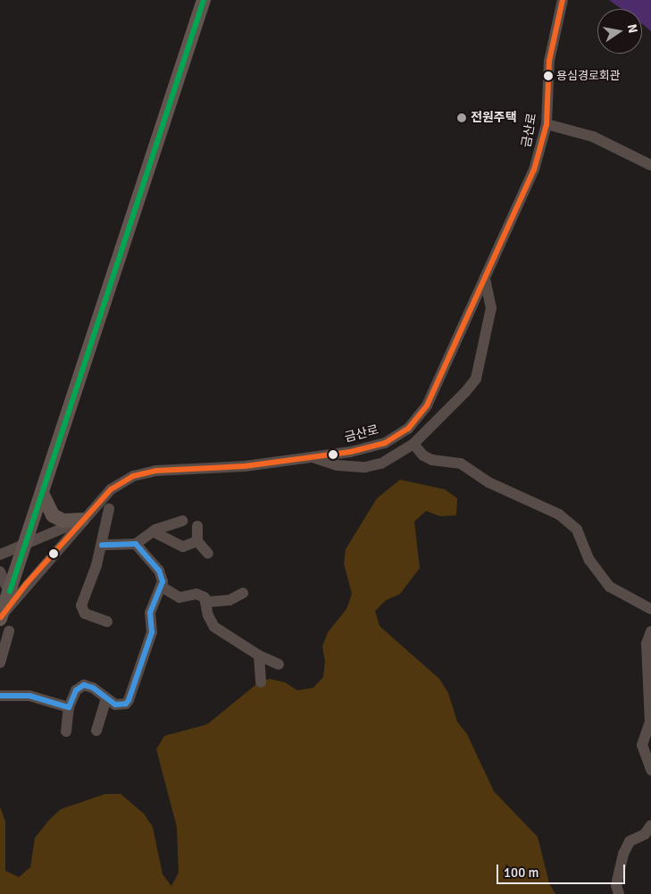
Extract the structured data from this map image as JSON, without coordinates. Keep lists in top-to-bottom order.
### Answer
{
  "streets": {
    "street": ["금산로"]
  },
  "places": ["용심경로회관", "전원주택"],
  "scale_bar": "100 m",
  "north": "right"
}
